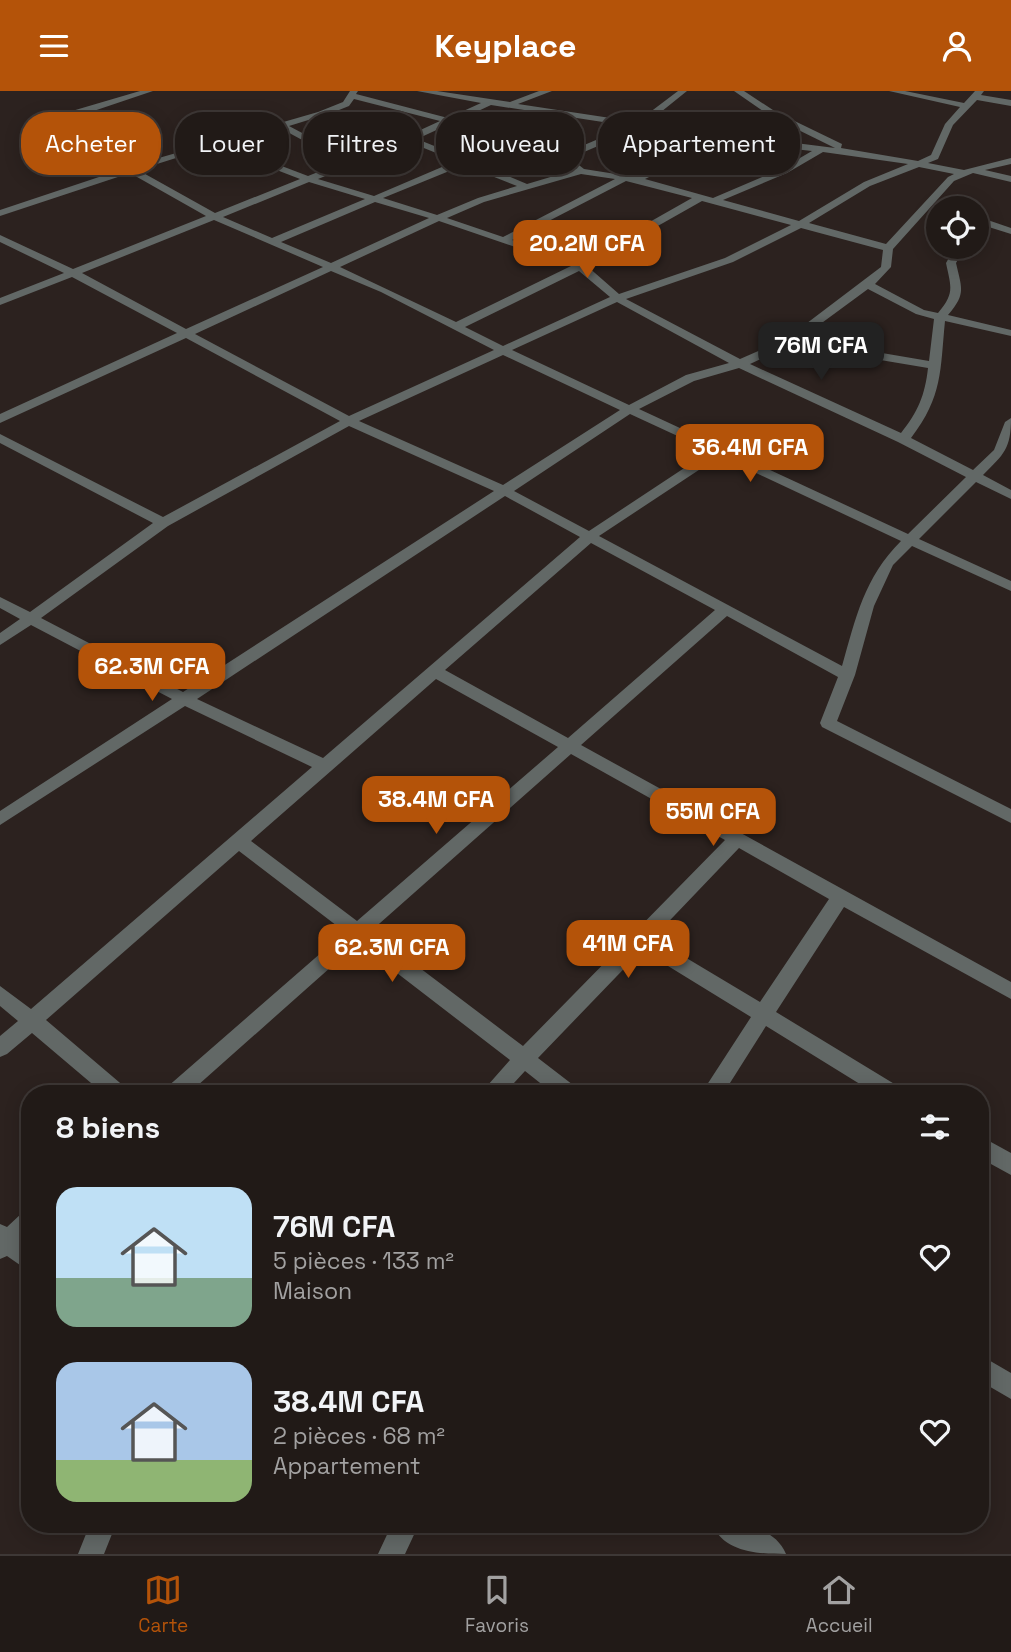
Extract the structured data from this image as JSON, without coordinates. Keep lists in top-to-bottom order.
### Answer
{
  "page": {
    "header": "Keyplace",
    "chip": [
      "Acheter",
      "Louer",
      "Filtres",
      "Nouveau",
      "Appartement"
    ],
    "price": [
      "20.2M CFA",
      "76M CFA",
      "36.4M CFA",
      "62.3M CFA",
      "38.4M CFA",
      "55M CFA",
      "41M CFA",
      "62.3M CFA"
    ],
    "heading": "8 biens",
    "list": [
      {
        "name": "76M CFA",
        "note": "5 pièces · 133 m² · Maison"
      },
      {
        "name": "38.4M CFA",
        "note": "2 pièces · 68 m² · Appartement"
      }
    ],
    "tabs": ["Carte", "Favoris", "Accueil"]
  }
}
